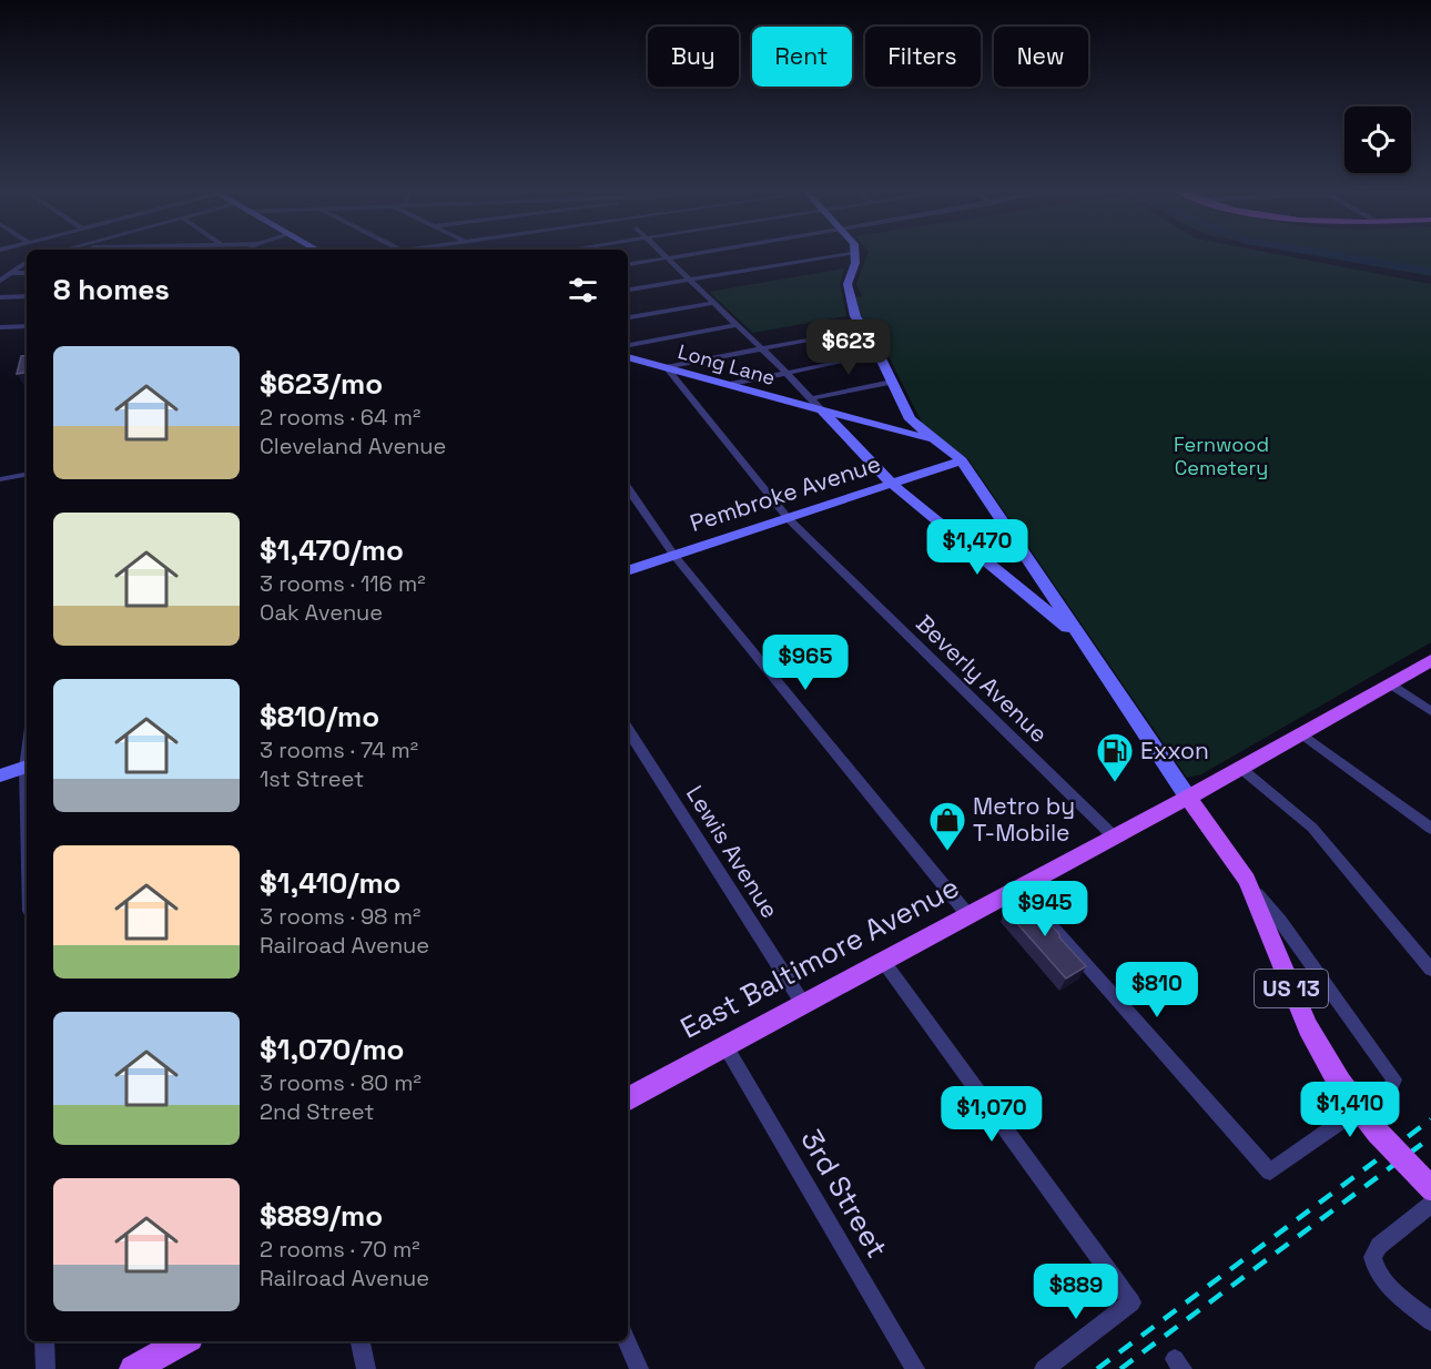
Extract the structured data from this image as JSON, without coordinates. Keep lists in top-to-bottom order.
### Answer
{
  "streets": {
    "main road": ["East Baltimore Avenue", "US 13"],
    "street": [
      "Long Lane",
      "Pembroke Avenue",
      "Beverly Avenue",
      "Lewis Avenue",
      "3rd Street"
    ]
  },
  "crossings": [
    ["Long Lane", "Beverly Avenue"],
    ["Pembroke Avenue", "Beverly Avenue"],
    ["Beverly Avenue", "East Baltimore Avenue"],
    ["Lewis Avenue", "East Baltimore Avenue"],
    ["East Baltimore Avenue", "US 13"],
    ["East Baltimore Avenue", "3rd Street"]
  ],
  "parks": ["Fernwood Cemetery"],
  "places": {
    "fuel station": ["Exxon"],
    "shop": ["Metro by T-Mobile"]
  },
  "page": {
    "chip": [
      "Buy",
      "Rent",
      "Filters",
      "New"
    ],
    "heading": "8 homes",
    "price": [
      "$623",
      "$1,470",
      "$965",
      "$945",
      "$810",
      "$1,410",
      "$1,070",
      "$889"
    ],
    "list": [
      {
        "name": "$623/mo",
        "note": "2 rooms · 64 m² · Cleveland Avenue"
      },
      {
        "name": "$1,470/mo",
        "note": "3 rooms · 116 m² · Oak Avenue"
      },
      {
        "name": "$810/mo",
        "note": "3 rooms · 74 m² · 1st Street"
      },
      {
        "name": "$1,410/mo",
        "note": "3 rooms · 98 m² · Railroad Avenue"
      },
      {
        "name": "$1,070/mo",
        "note": "3 rooms · 80 m² · 2nd Street"
      },
      {
        "name": "$889/mo",
        "note": "2 rooms · 70 m² · Railroad Avenue"
      }
    ]
  }
}
